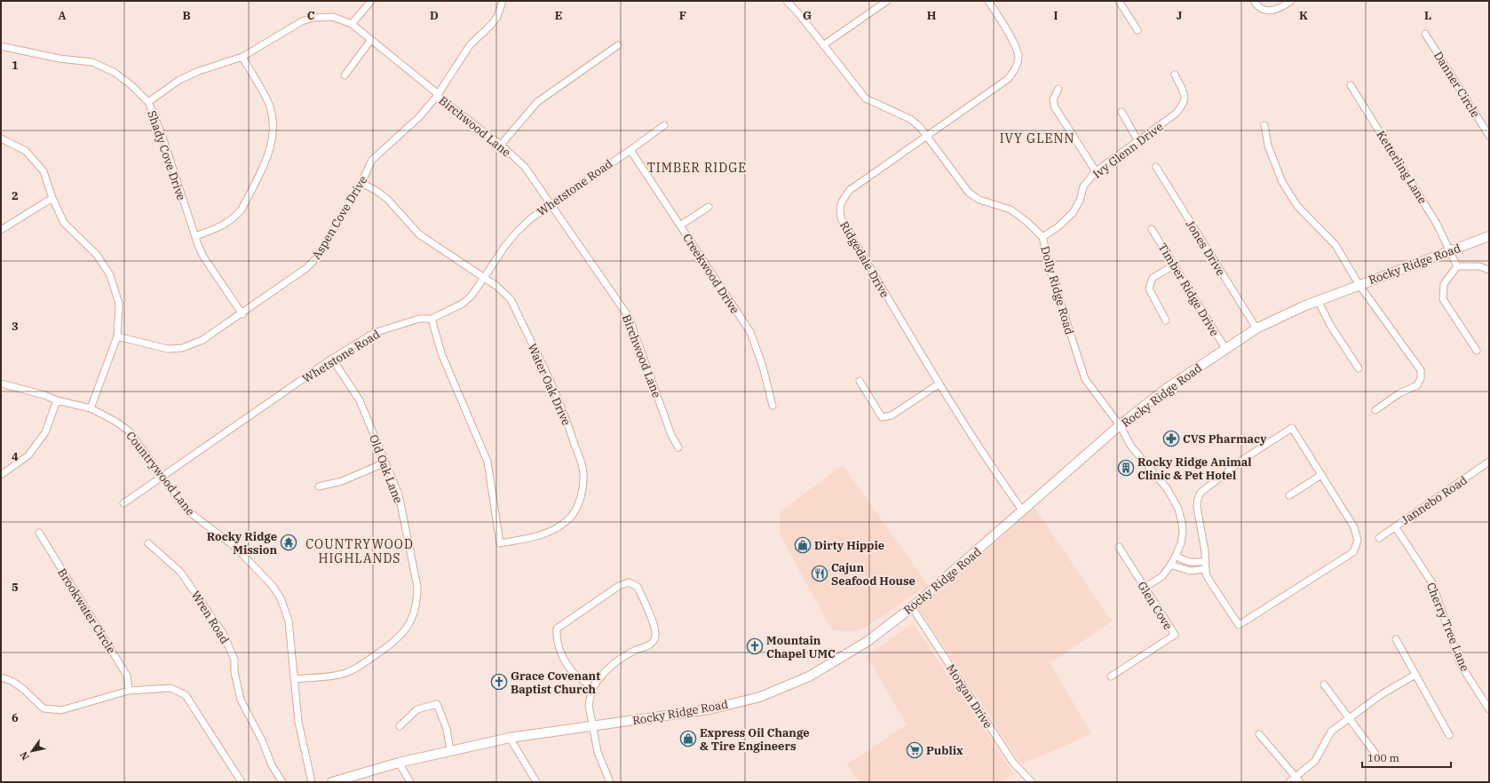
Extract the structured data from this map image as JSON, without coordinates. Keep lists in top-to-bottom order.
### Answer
{
  "streets": {
    "main road": ["Rocky Ridge Road"],
    "street": [
      "Danner Circle",
      "Birchwood Lane",
      "Ivy Glenn Drive",
      "Shady Cove Drive",
      "Ketterling Lane",
      "Whetstone Road",
      "Aspen Cove Drive",
      "Jones Drive",
      "Ridgedale Drive",
      "Creekwood Drive",
      "Timber Ridge Drive",
      "Dolly Ridge Road",
      "Water Oak Drive",
      "Old Oak Lane",
      "Countrywood Lane",
      "Jannebo Road",
      "Glen Cove",
      "Brookwater Circle",
      "Wren Road",
      "Cherry Tree Lane",
      "Morgan Drive"
    ]
  },
  "crossings": [
    ["Birchwood Lane", "Shady Cove Drive"],
    ["Birchwood Lane", "Whetstone Road"],
    ["Birchwood Lane", "Aspen Cove Drive"],
    ["Ivy Glenn Drive", "Dolly Ridge Road"],
    ["Shady Cove Drive", "Aspen Cove Drive"],
    ["Ketterling Lane", "Rocky Ridge Road"],
    ["Whetstone Road", "Creekwood Drive"],
    ["Whetstone Road", "Water Oak Drive"],
    ["Whetstone Road", "Old Oak Lane"],
    ["Whetstone Road", "Countrywood Lane"],
    ["Aspen Cove Drive", "Water Oak Drive"],
    ["Jones Drive", "Rocky Ridge Road"],
    ["Ridgedale Drive", "Rocky Ridge Road"],
    ["Ridgedale Drive", "Dolly Ridge Road"],
    ["Rocky Ridge Road", "Timber Ridge Drive"],
    ["Rocky Ridge Road", "Dolly Ridge Road"],
    ["Rocky Ridge Road", "Morgan Drive"],
    ["Dolly Ridge Road", "Glen Cove"],
    ["Old Oak Lane", "Countrywood Lane"],
    ["Jannebo Road", "Cherry Tree Lane"]
  ],
  "districts": ["IVY GLENN", "TIMBER RIDGE", "COUNTRYWOOD HIGHLANDS"],
  "places": {
    "pharmacy": ["CVS Pharmacy"],
    "building": ["Rocky Ridge Animal Clinic & Pet Hotel"],
    "temple": ["Rocky Ridge Mission"],
    "shop": ["Dirty Hippie", "Express Oil Change & Tire Engineers"],
    "restaurant": ["Cajun Seafood House"],
    "church": ["Mountain Chapel UMC", "Grace Covenant Baptist Church"],
    "supermarket": ["Publix"]
  },
  "scale_bar": "100 m",
  "north": "bottom left",
  "grid": {
    "columns": [
      "A",
      "B",
      "C",
      "D",
      "E",
      "F",
      "G",
      "H",
      "I",
      "J",
      "K",
      "L"
    ],
    "rows": [
      "1",
      "2",
      "3",
      "4",
      "5",
      "6"
    ]
  }
}
